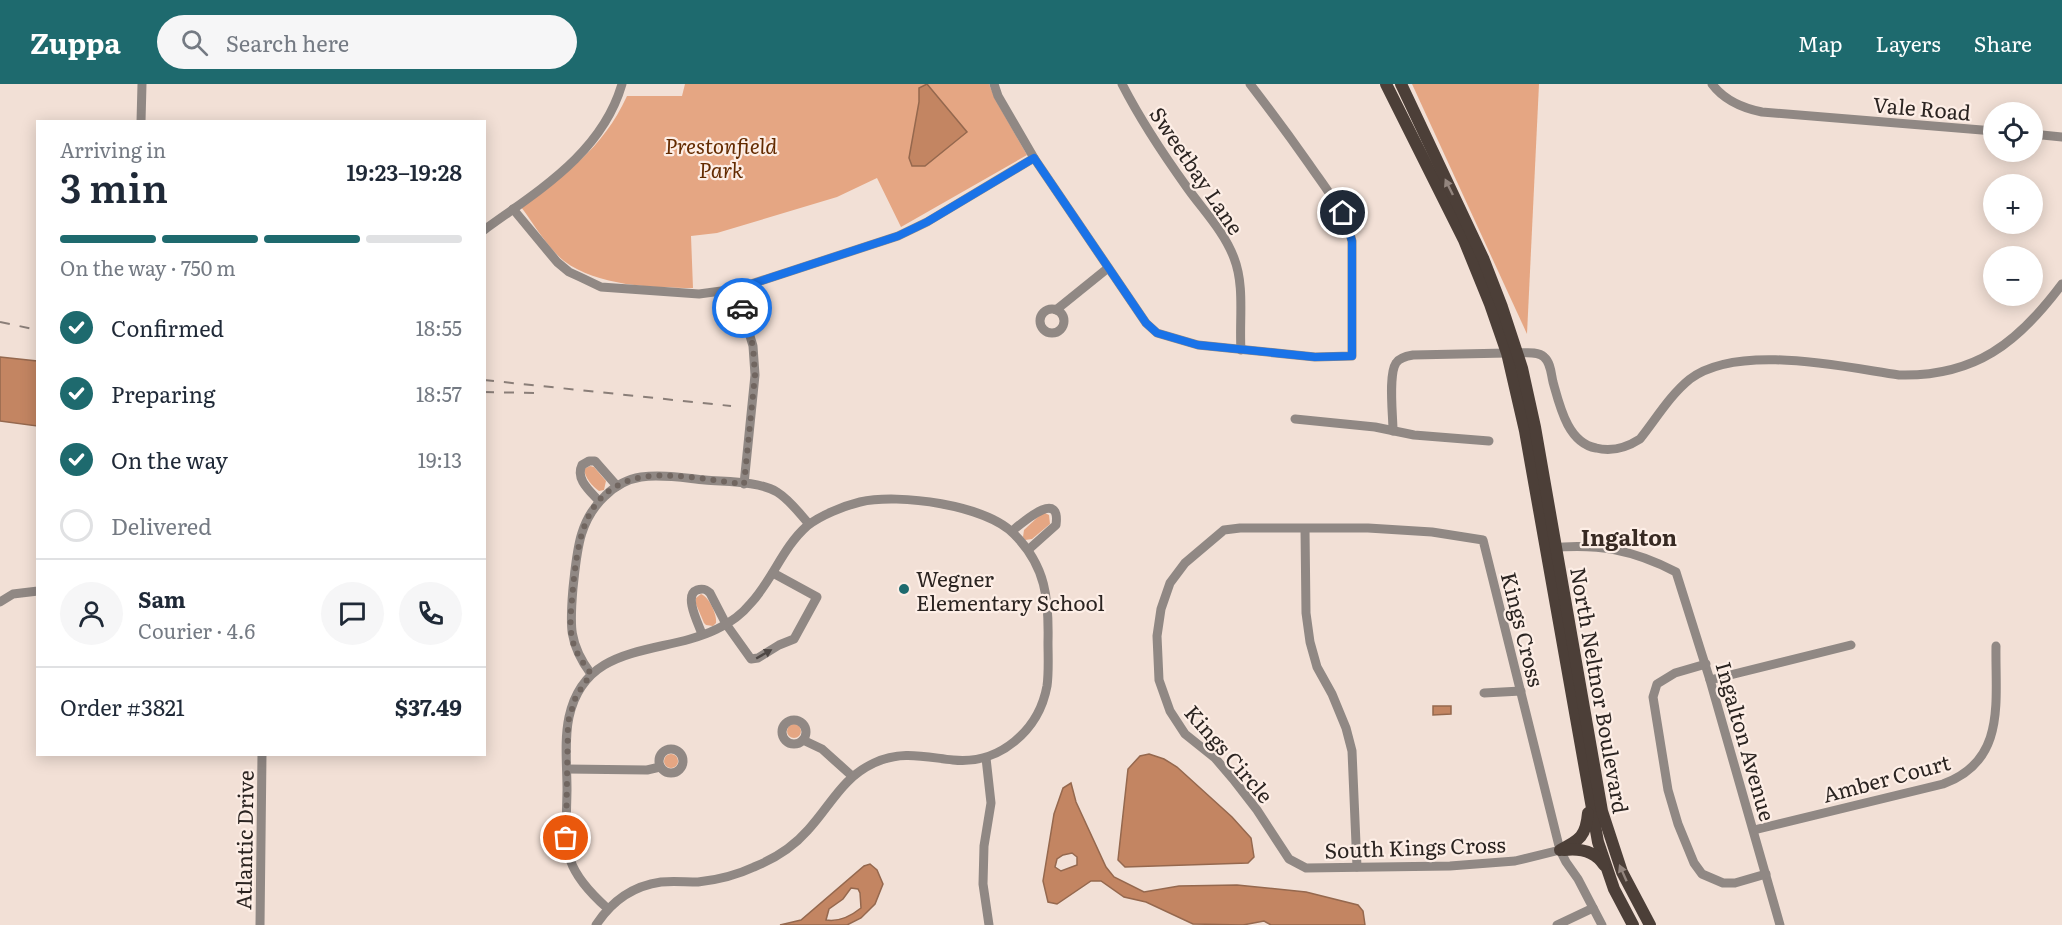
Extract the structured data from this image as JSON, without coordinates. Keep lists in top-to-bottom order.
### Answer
{
  "streets": {
    "main road": ["North Neltnor Boulevard"],
    "street": [
      "Vale Road",
      "Sweetbay Lane",
      "Kings Cross",
      "Ingalton Avenue",
      "Kings Circle",
      "Amber Court",
      "Atlantic Drive",
      "South Kings Cross"
    ]
  },
  "crossings": [
    ["Kings Cross", "Kings Circle"],
    ["Kings Cross", "South Kings Cross"],
    ["North Neltnor Boulevard", "Ingalton Avenue"],
    ["Ingalton Avenue", "Amber Court"],
    ["Kings Circle", "South Kings Cross"]
  ],
  "districts": ["Ingalton"],
  "parks": ["Prestonfield Park"],
  "places": ["Wegner Elementary School"],
  "page": {
    "header": "Zuppa",
    "search": "Search here",
    "nav": ["Map", "Layers", "Share"],
    "map_buttons": ["+", "−"],
    "heading": ["3 min", "Arriving in", "19:23–19:28"],
    "panel": [
      "Sam",
      "Courier · 4.6",
      "Order #3821",
      "$37.49"
    ],
    "bar": "On the way · 750 m",
    "list": [
      ["Confirmed", "18:55"],
      ["Preparing", "18:57"],
      ["On the way", "19:13"],
      "Delivered"
    ]
  }
}
